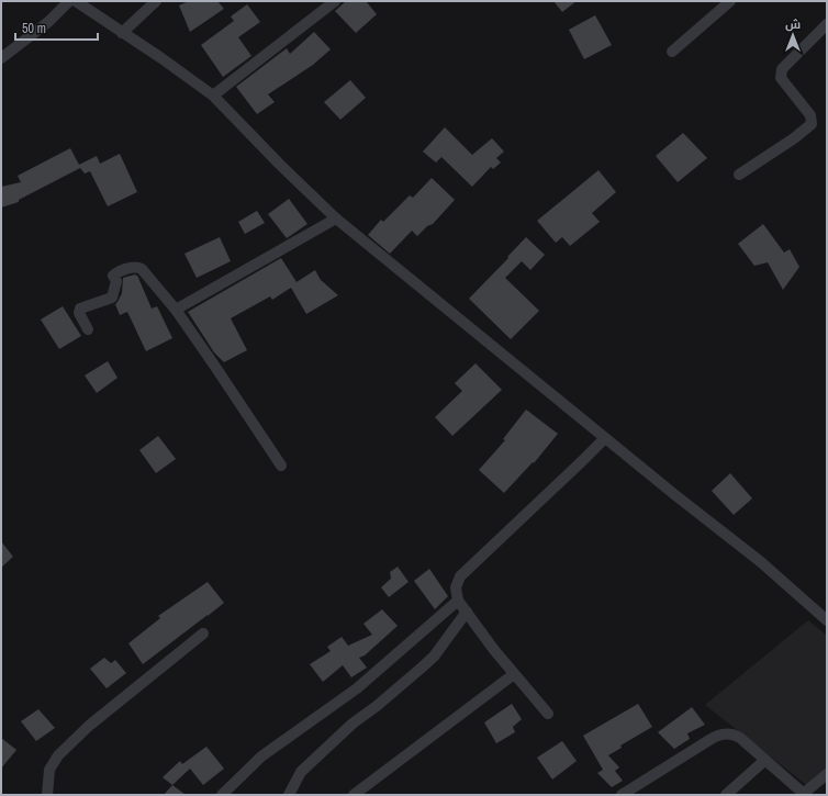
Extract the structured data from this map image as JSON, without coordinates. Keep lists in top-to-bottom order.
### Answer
{
  "scale_bar": "50 m",
  "north": "top"
}
